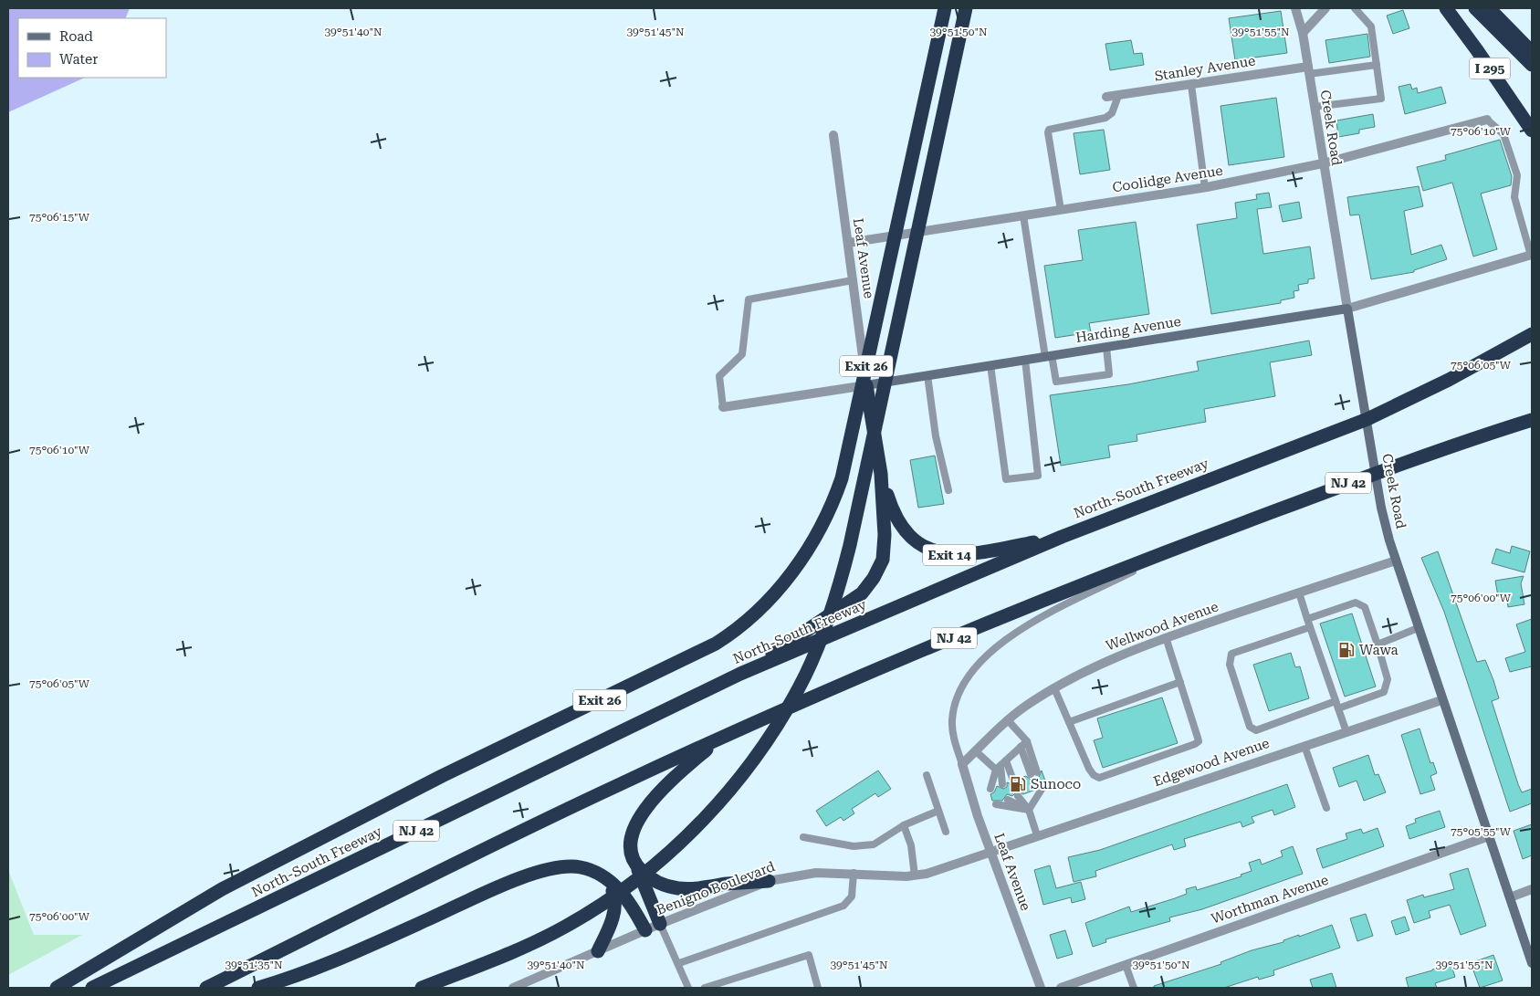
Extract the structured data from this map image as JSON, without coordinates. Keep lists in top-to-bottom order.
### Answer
{
  "streets": {
    "highway": [
      "I 295",
      "Exit 26",
      "NJ 42",
      "North-South Freeway",
      "Exit 14"
    ],
    "main road": ["Creek Road", "Harding Avenue"],
    "street": [
      "Stanley Avenue",
      "Coolidge Avenue",
      "Leaf Avenue",
      "Wellwood Avenue",
      "Edgewood Avenue",
      "Benigno Boulevard",
      "Worthman Avenue"
    ]
  },
  "crossings": [
    ["Stanley Avenue", "Creek Road"],
    ["Creek Road", "Coolidge Avenue"],
    ["Creek Road", "Harding Avenue"],
    ["Creek Road", "Wellwood Avenue"],
    ["Creek Road", "Edgewood Avenue"],
    ["Creek Road", "Worthman Avenue"],
    ["Coolidge Avenue", "Leaf Avenue"],
    ["Leaf Avenue", "Harding Avenue"],
    ["Leaf Avenue", "Wellwood Avenue"],
    ["Leaf Avenue", "Edgewood Avenue"],
    ["Leaf Avenue", "Benigno Boulevard"],
    ["North-South Freeway", "Exit 14"],
    ["Edgewood Avenue", "Benigno Boulevard"]
  ],
  "places": {
    "fuel station": ["Wawa", "Sunoco"]
  },
  "legend": ["Road", "Water"],
  "coordinates": [
    "39°51'40\"N",
    "39°51'45\"N",
    "39°51'50\"N",
    "39°51'55\"N",
    "75°06'10\"W",
    "75°06'15\"W",
    "75°06'05\"W",
    "75°06'00\"W",
    "75°05'55\"W",
    "39°51'35\"N"
  ]
}
